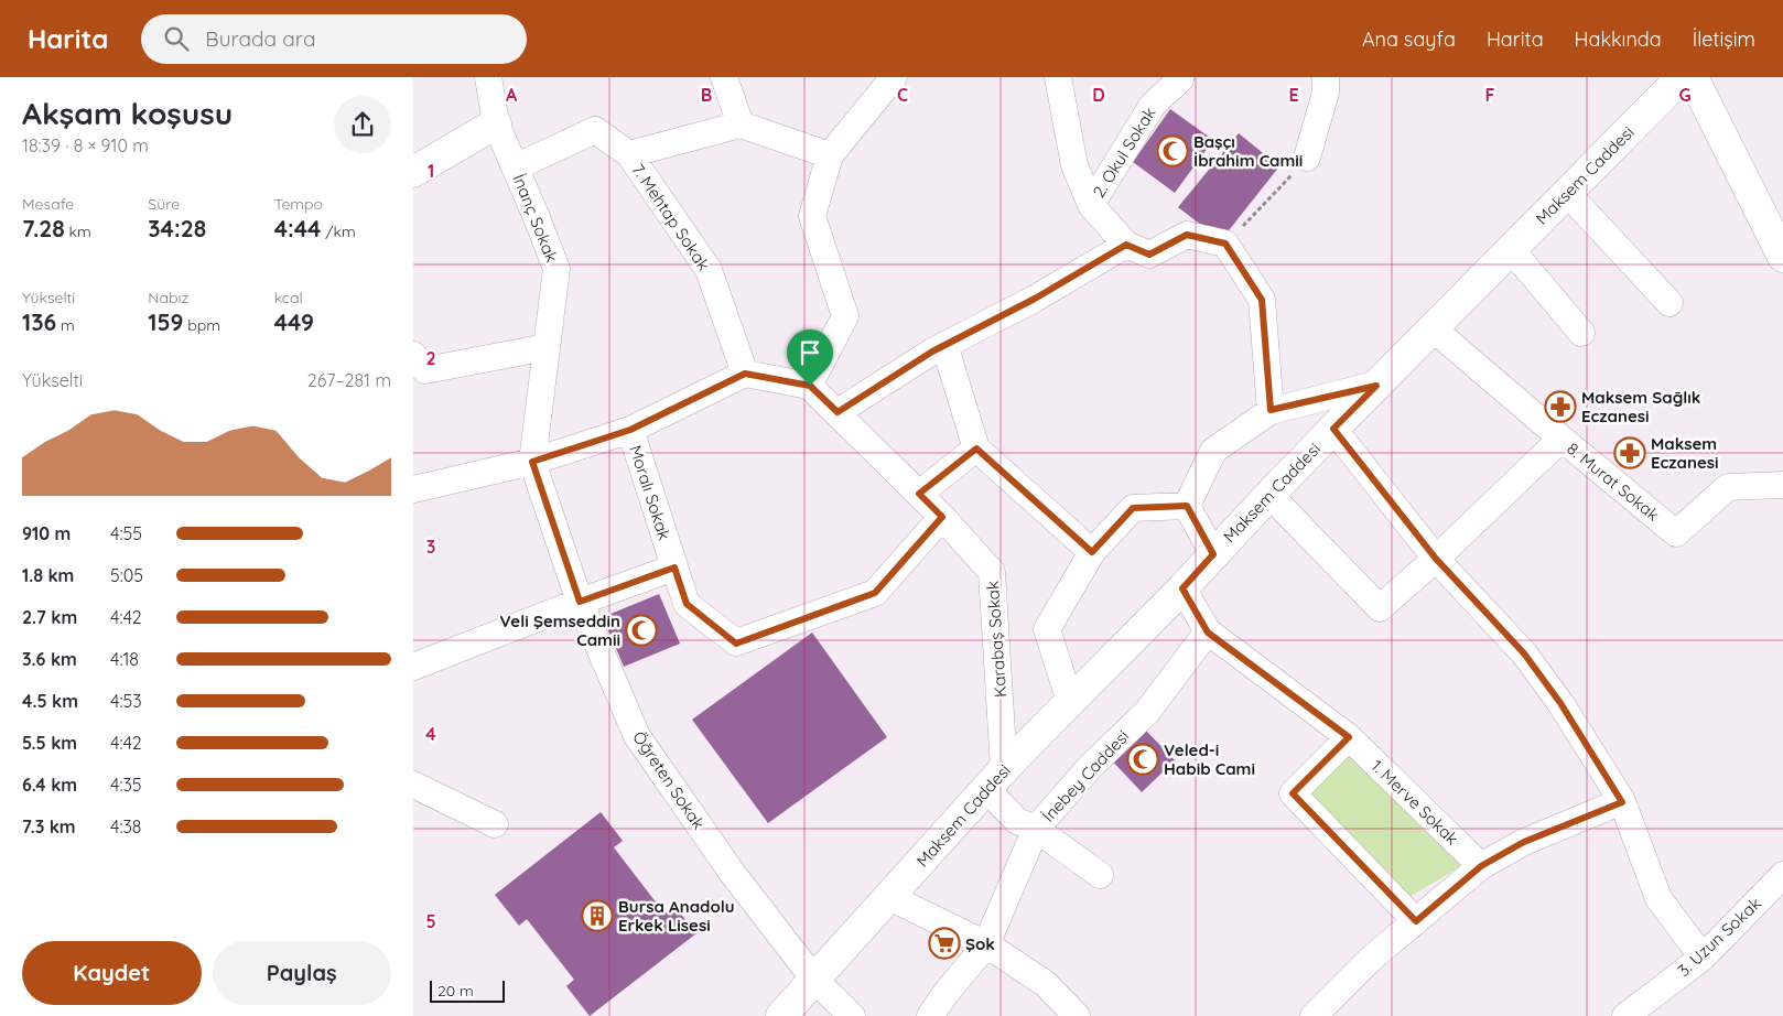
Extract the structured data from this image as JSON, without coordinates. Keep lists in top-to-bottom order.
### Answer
{
  "streets": {
    "main road": ["Maksem Caddesi"],
    "street": [
      "2. Okul Sokak",
      "7. Mehtap Sokak",
      "İnanç Sokak",
      "8. Murat Sokak",
      "Moralı Sokak",
      "Karabaş Sokak",
      "İnebey Caddesi",
      "Öğreten Sokak",
      "1. Merve Sokak",
      "3. Uzun Sokak"
    ]
  },
  "crossings": [
    ["Maksem Caddesi", "8. Murat Sokak"],
    ["Maksem Caddesi", "Karabaş Sokak"],
    ["Maksem Caddesi", "Öğreten Sokak"],
    ["Maksem Caddesi", "1. Merve Sokak"],
    ["İnanç Sokak", "Öğreten Sokak"],
    ["Moralı Sokak", "Karabaş Sokak"],
    ["İnebey Caddesi", "1. Merve Sokak"]
  ],
  "places": {
    "mosque": ["Başçı İbrahim Camii", "Veli Şemseddin Camii", "Veled-i Habib Cami"],
    "pharmacy": ["Maksem Sağlık Eczanesi", "Maksem Eczanesi"],
    "building": ["Bursa Anadolu Erkek Lisesi"],
    "supermarket": ["Şok"]
  },
  "scale_bar": "20 m",
  "page": {
    "header": "Harita",
    "search": "Burada ara",
    "nav": [
      "Ana sayfa",
      "Harita",
      "Hakkında",
      "İletişim"
    ],
    "heading": ["Akşam koşusu", "18:39 · 8 × 910 m"],
    "stats": [
      ["Mesafe", "7.28 km"],
      ["Süre", "34:28"],
      ["Tempo", "4:44 /km"],
      ["Yükselti", "136 m"],
      ["Nabız", "159 bpm"],
      ["kcal", "449"]
    ],
    "chart": ["Yükselti", "267–281 m"],
    "list": [
      {
        "name": "910 m",
        "note": "4:55"
      },
      {
        "name": "1.8 km",
        "note": "5:05"
      },
      {
        "name": "2.7 km",
        "note": "4:42"
      },
      {
        "name": "3.6 km",
        "note": "4:18"
      },
      {
        "name": "4.5 km",
        "note": "4:53"
      },
      {
        "name": "5.5 km",
        "note": "4:42"
      },
      {
        "name": "6.4 km",
        "note": "4:35"
      },
      {
        "name": "7.3 km",
        "note": "4:38"
      }
    ],
    "buttons": ["Kaydet", "Paylaş"],
    "scale": "20 m"
  },
  "grid": {
    "columns": [
      "A",
      "B",
      "C",
      "D",
      "E",
      "F",
      "G"
    ],
    "rows": [
      "1",
      "2",
      "3",
      "4",
      "5"
    ]
  }
}
